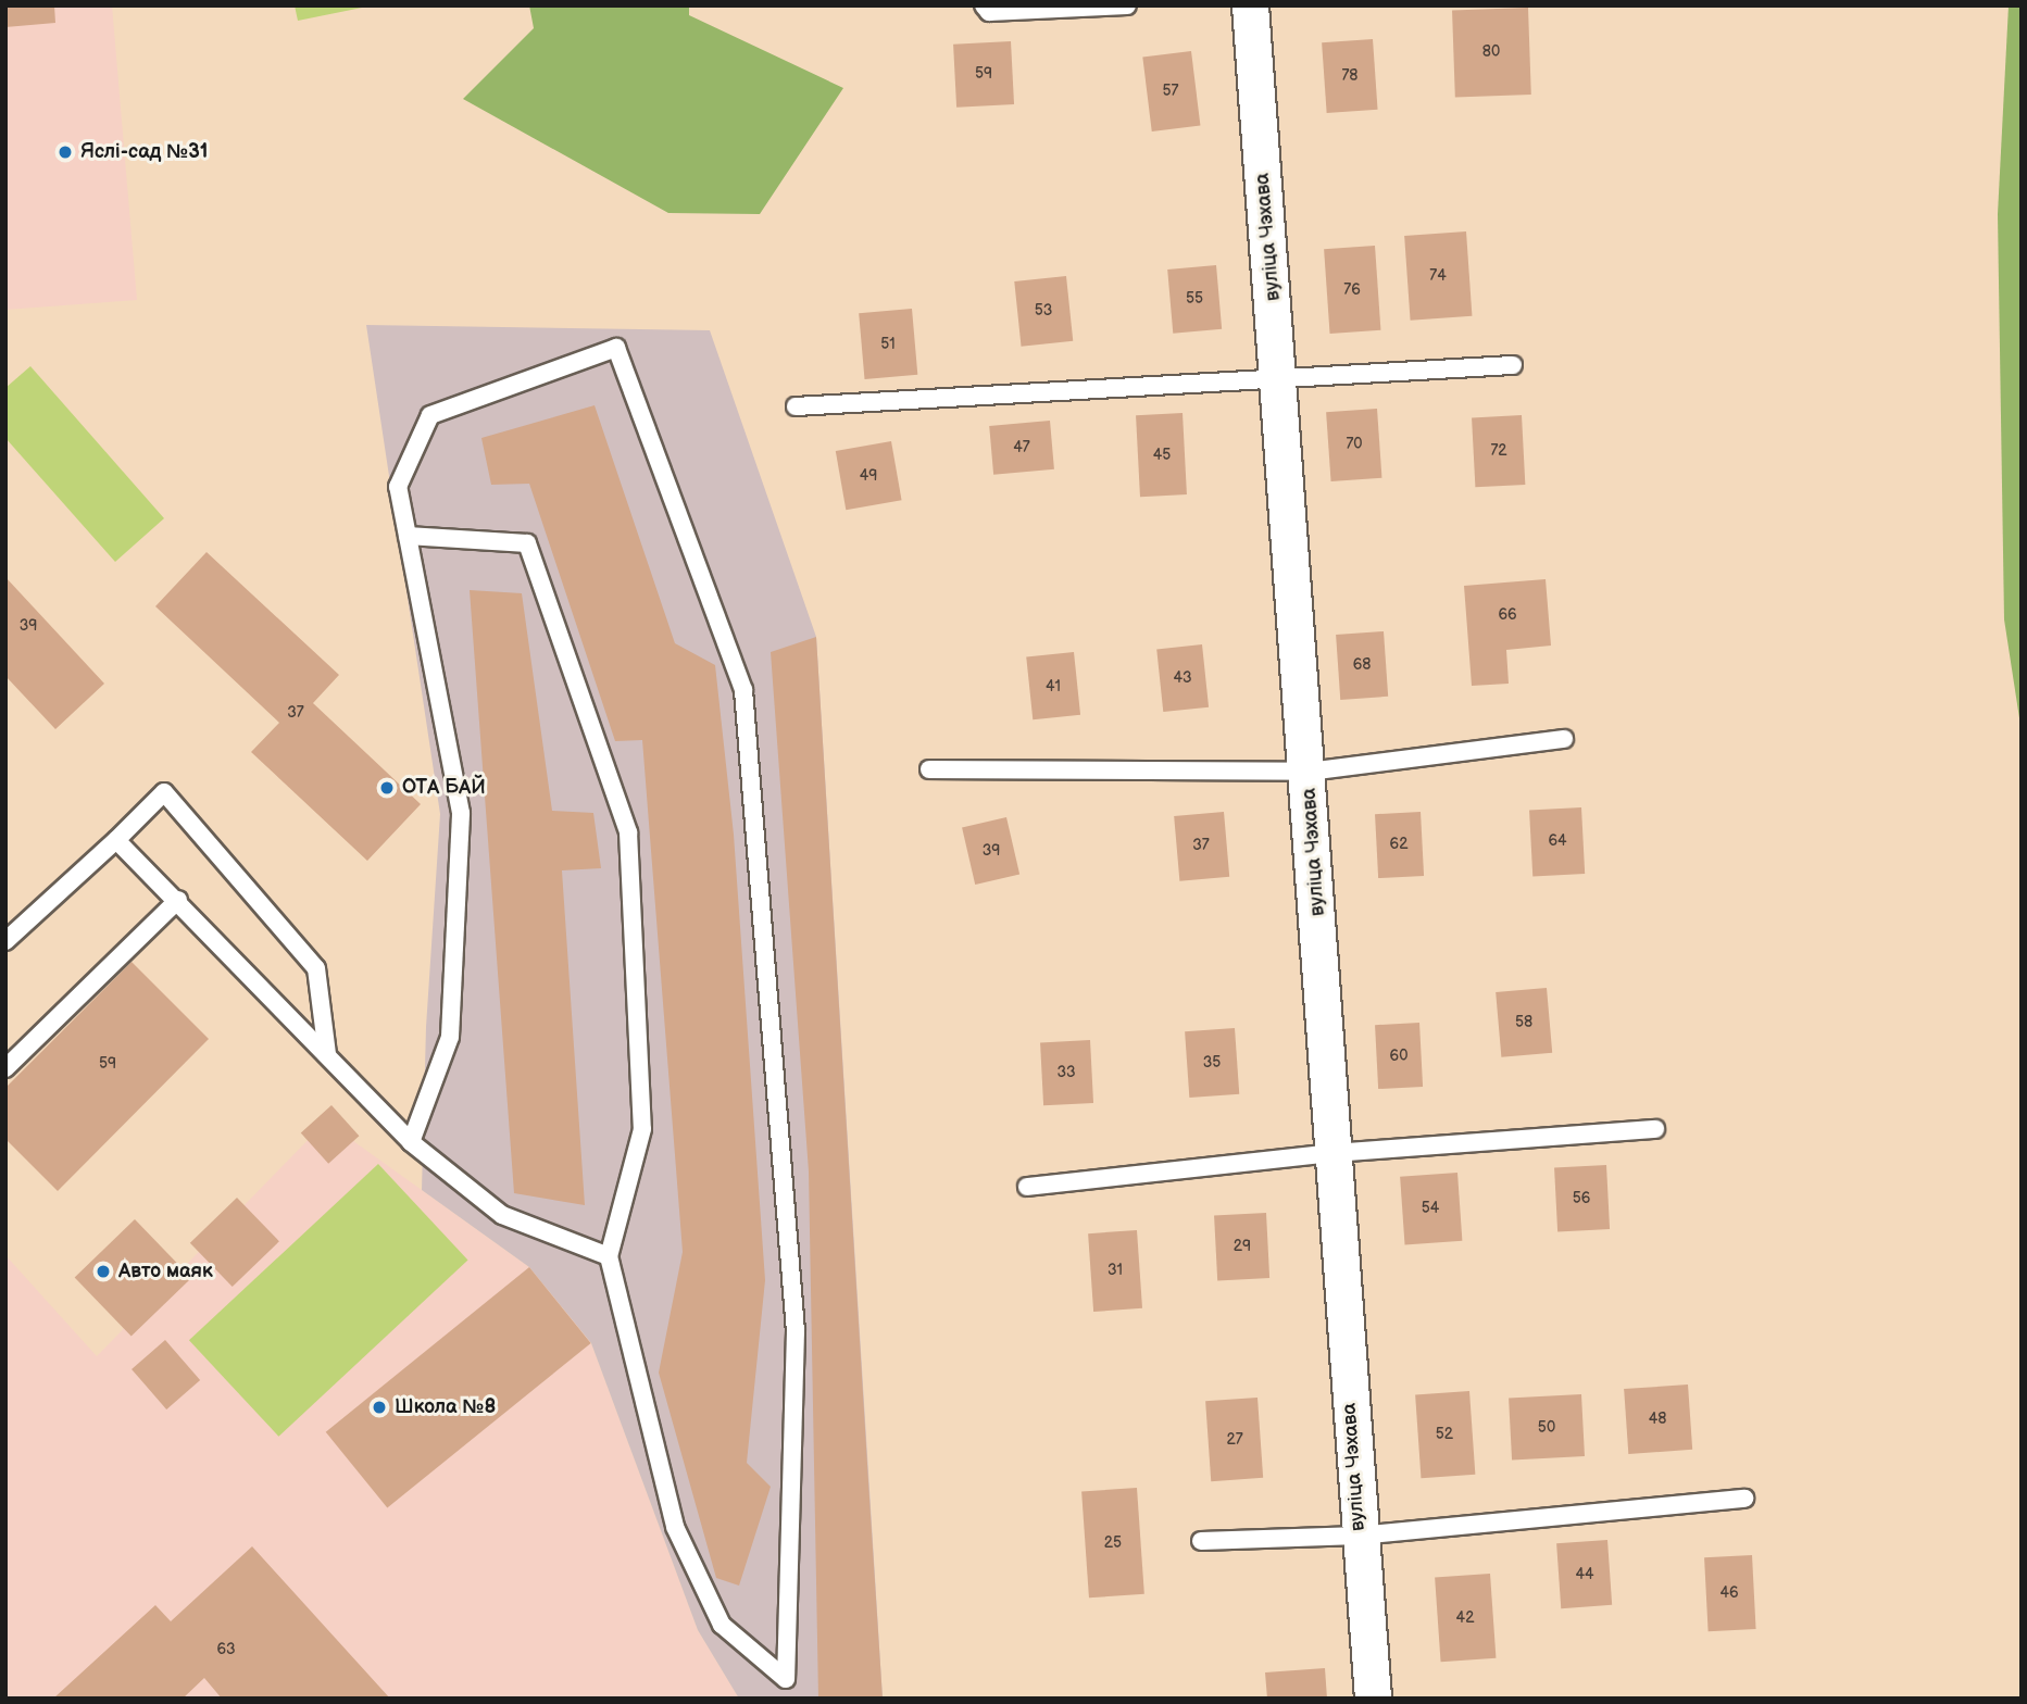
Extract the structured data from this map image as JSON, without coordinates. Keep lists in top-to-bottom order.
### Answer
{
  "streets": {
    "street": ["вуліца Чэхава"]
  },
  "places": [
    "Яслі-сад №31",
    "ОТА БАЙ",
    "Авто маяк",
    "Школа №8"
  ],
  "house_numbers": [
    "80",
    "59",
    "78",
    "57",
    "74",
    "76",
    "55",
    "53",
    "51",
    "70",
    "47",
    "72",
    "45",
    "49",
    "66",
    "39",
    "68",
    "43",
    "41",
    "37",
    "64",
    "62",
    "37",
    "39",
    "58",
    "60",
    "35",
    "59",
    "33",
    "56",
    "54",
    "29",
    "31",
    "48",
    "50",
    "52",
    "27",
    "25",
    "44",
    "46",
    "42",
    "63"
  ]
}
